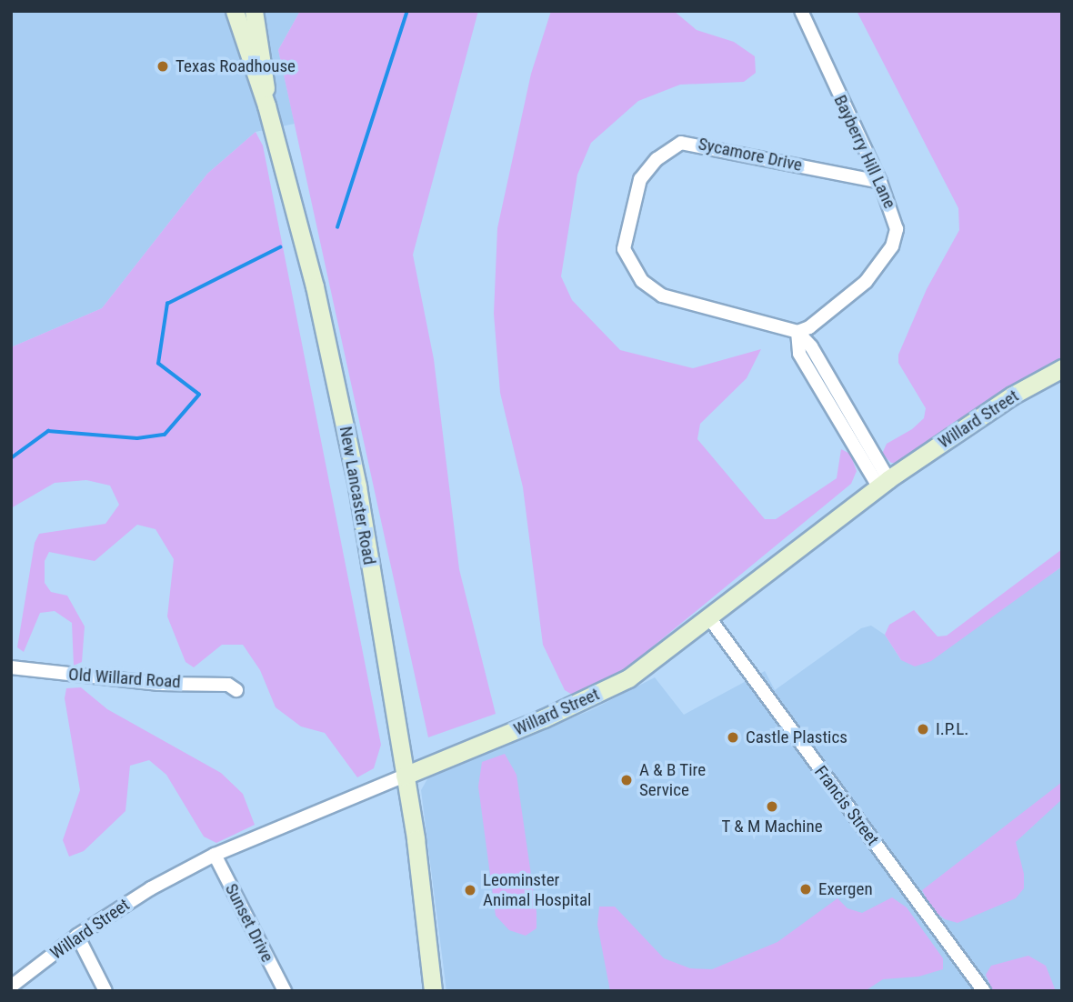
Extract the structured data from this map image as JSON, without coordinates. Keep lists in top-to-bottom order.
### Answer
{
  "streets": {
    "main road": ["Willard Street", "New Lancaster Road"],
    "street": [
      "Bayberry Hill Lane",
      "Sycamore Drive",
      "Old Willard Road",
      "Francis Street",
      "Sunset Drive"
    ]
  },
  "crossings": [
    ["Bayberry Hill Lane", "Sycamore Drive"],
    ["Willard Street", "New Lancaster Road"],
    ["Willard Street", "Francis Street"],
    ["Willard Street", "Sunset Drive"]
  ],
  "places": [
    "Texas Roadhouse",
    "I.P.L.",
    "Castle Plastics",
    "A & B Tire Service",
    "T & M Machine",
    "Exergen",
    "Leominster Animal Hospital"
  ]
}
